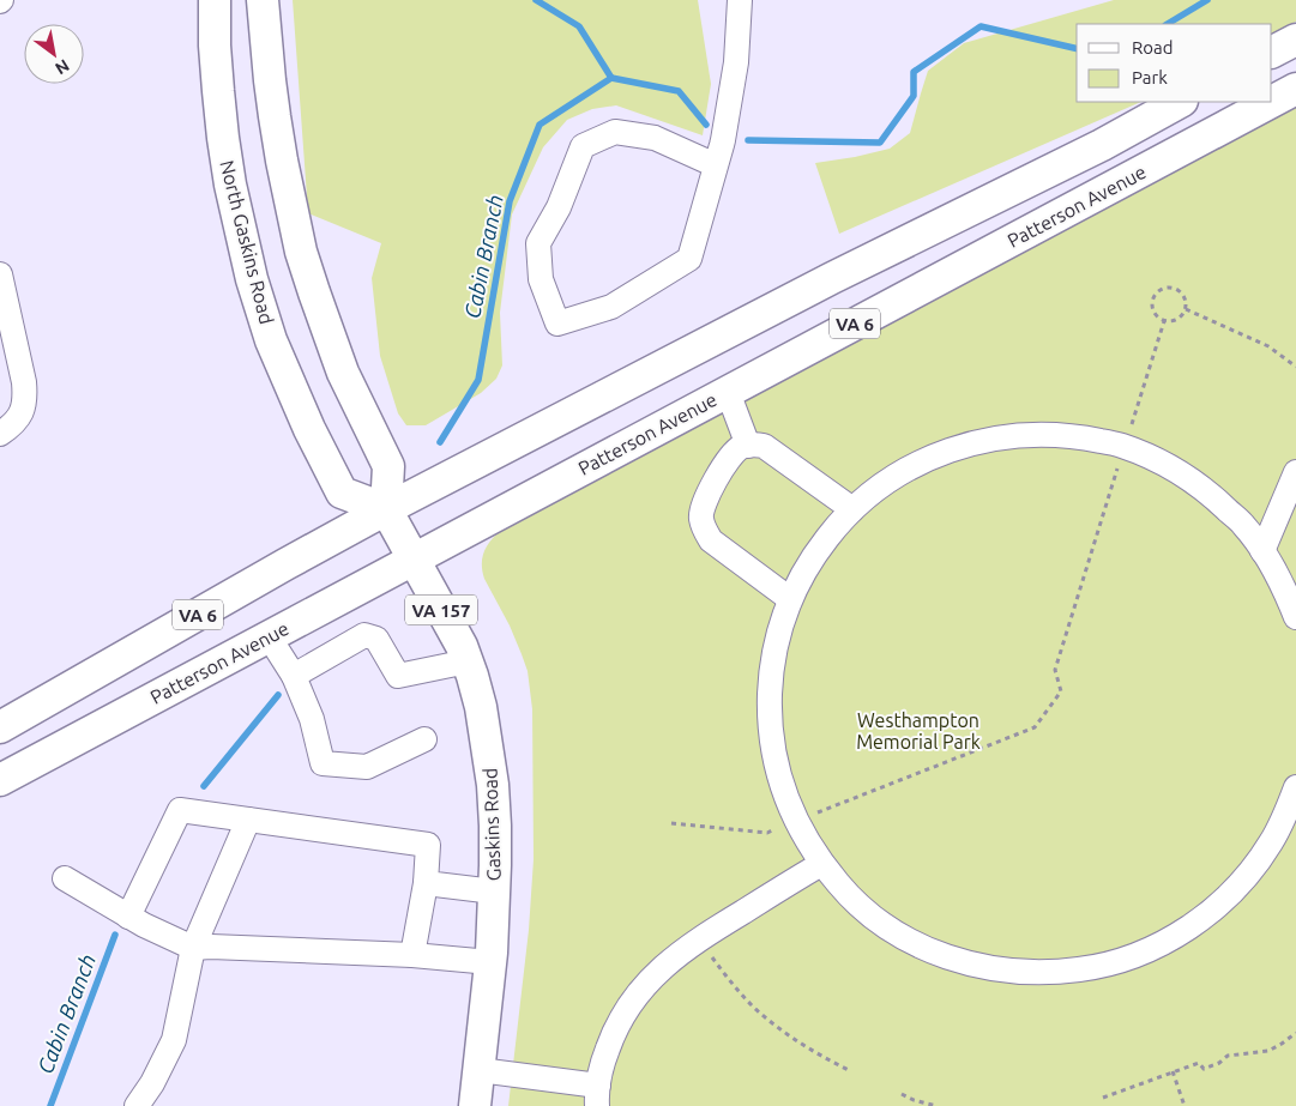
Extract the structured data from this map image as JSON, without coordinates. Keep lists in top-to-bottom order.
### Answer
{
  "streets": {
    "main road": [
      "Patterson Avenue",
      "North Gaskins Road",
      "VA 6",
      "VA 157",
      "Gaskins Road"
    ]
  },
  "crossings": [
    ["Patterson Avenue", "VA 157"],
    ["Patterson Avenue", "Gaskins Road"],
    ["North Gaskins Road", "VA 6"],
    ["North Gaskins Road", "VA 157"],
    ["VA 6", "VA 157"],
    ["VA 157", "Gaskins Road"]
  ],
  "water": ["Cabin Branch"],
  "parks": ["Westhampton Memorial Park"],
  "legend": ["Road", "Park"],
  "north": "bottom right"
}
